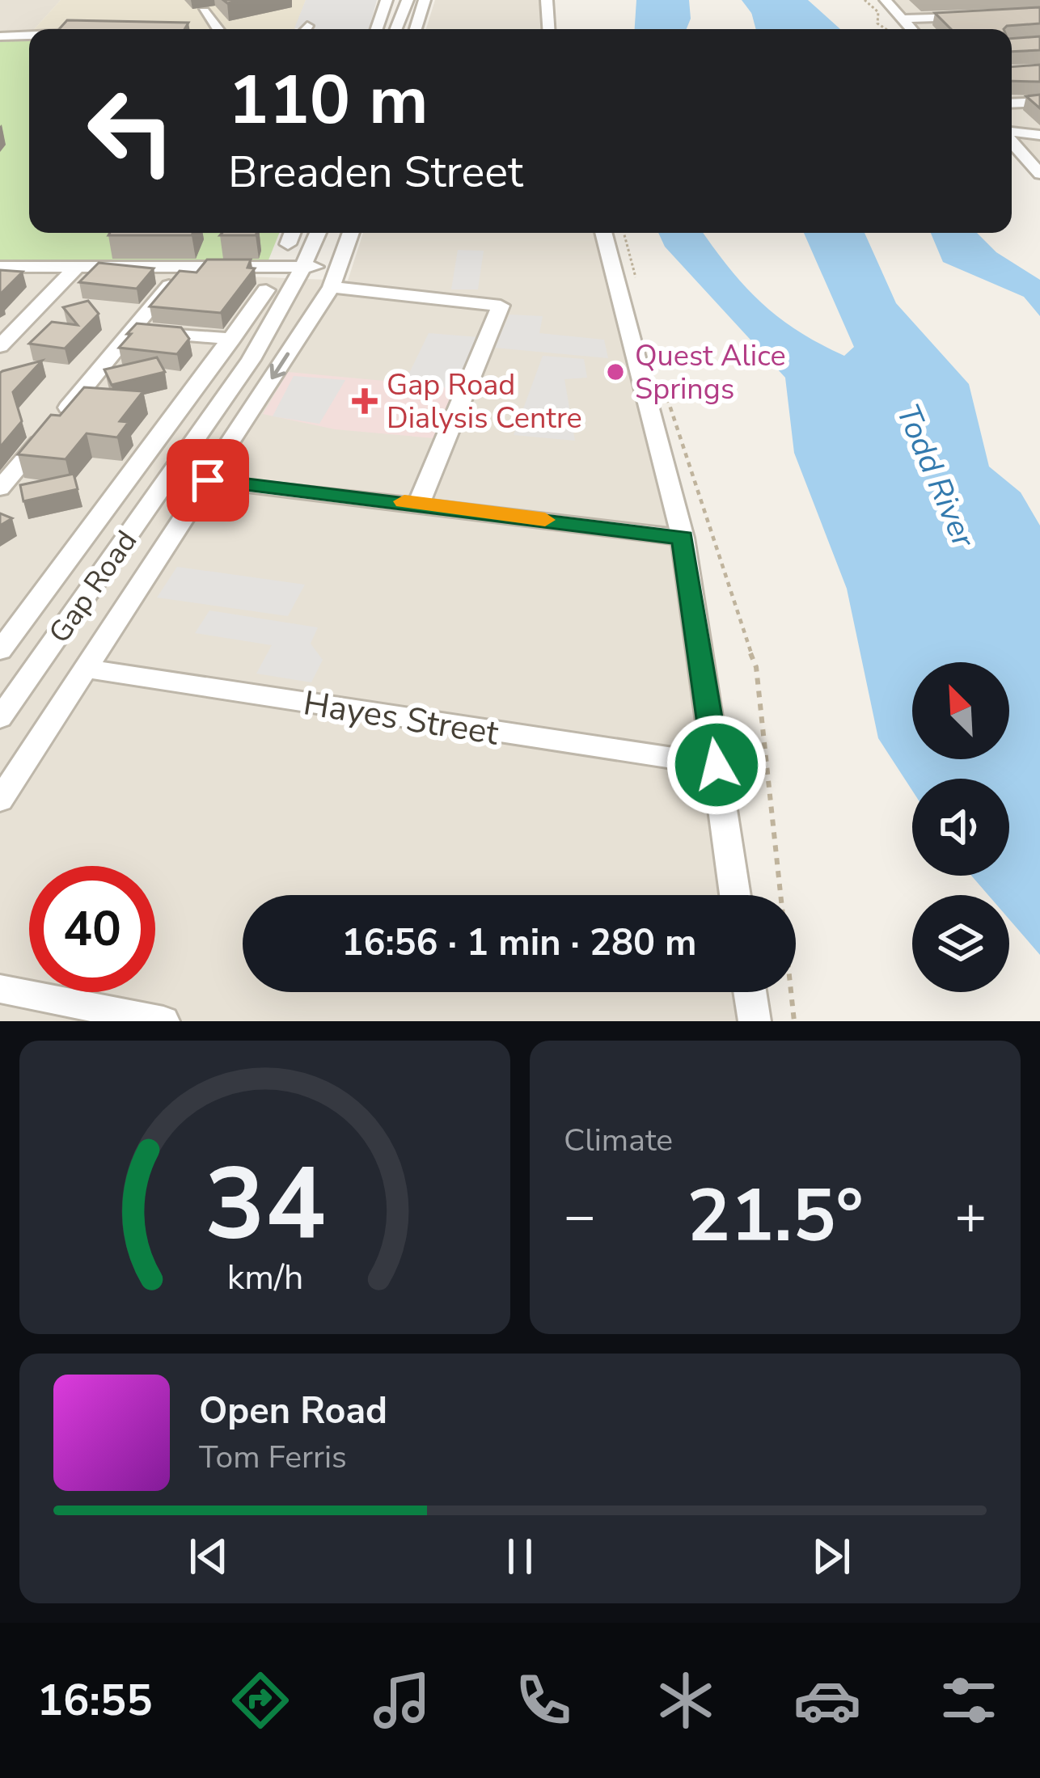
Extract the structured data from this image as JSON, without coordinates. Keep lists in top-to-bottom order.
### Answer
{
  "streets": {
    "street": ["Gap Road", "Hayes Street"]
  },
  "water": ["Todd River"],
  "places": {
    "other": ["Quest Alice Springs"],
    "health": ["Gap Road Dialysis Centre"]
  },
  "north": "top left",
  "page": {
    "turn": ["110 m", "Breaden Street"],
    "limit": "40",
    "trip": "16:56 · 1 min · 280 m",
    "tile": "Climate",
    "heat": ["−", "21.5°", "+"],
    "song": ["Open Road", "Tom Ferris"],
    "tabs": "16:55",
    "gauge": ["34", "km/h"]
  }
}
